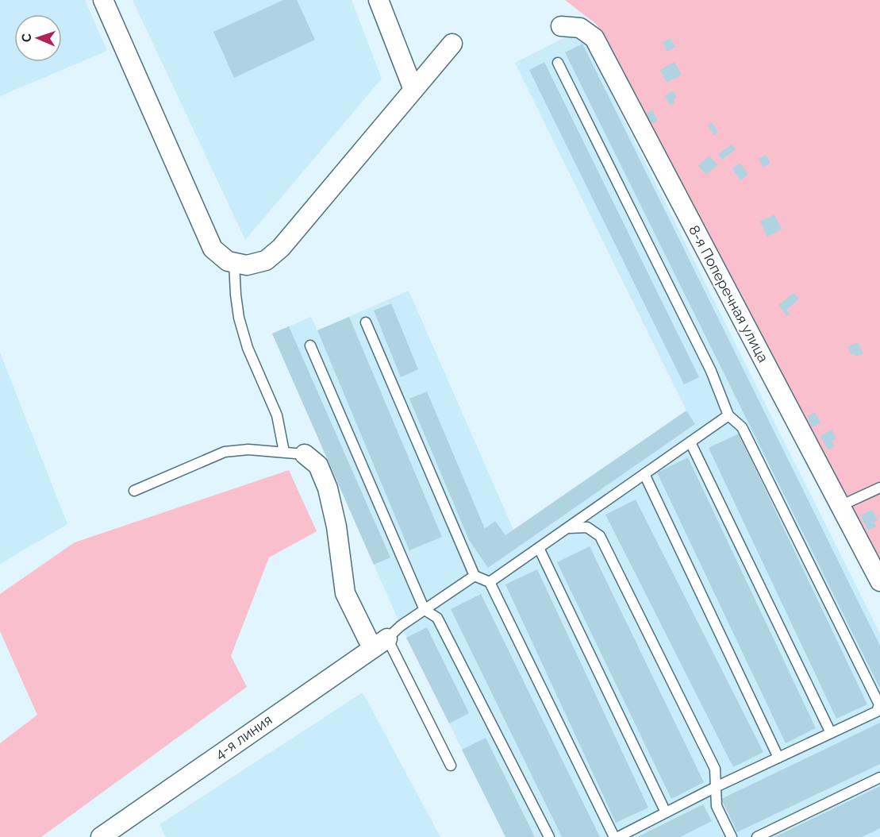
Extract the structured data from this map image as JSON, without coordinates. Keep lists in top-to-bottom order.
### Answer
{
  "streets": {
    "street": ["8-я Поперечная улица", "4-я линия"]
  },
  "north": "left"
}
